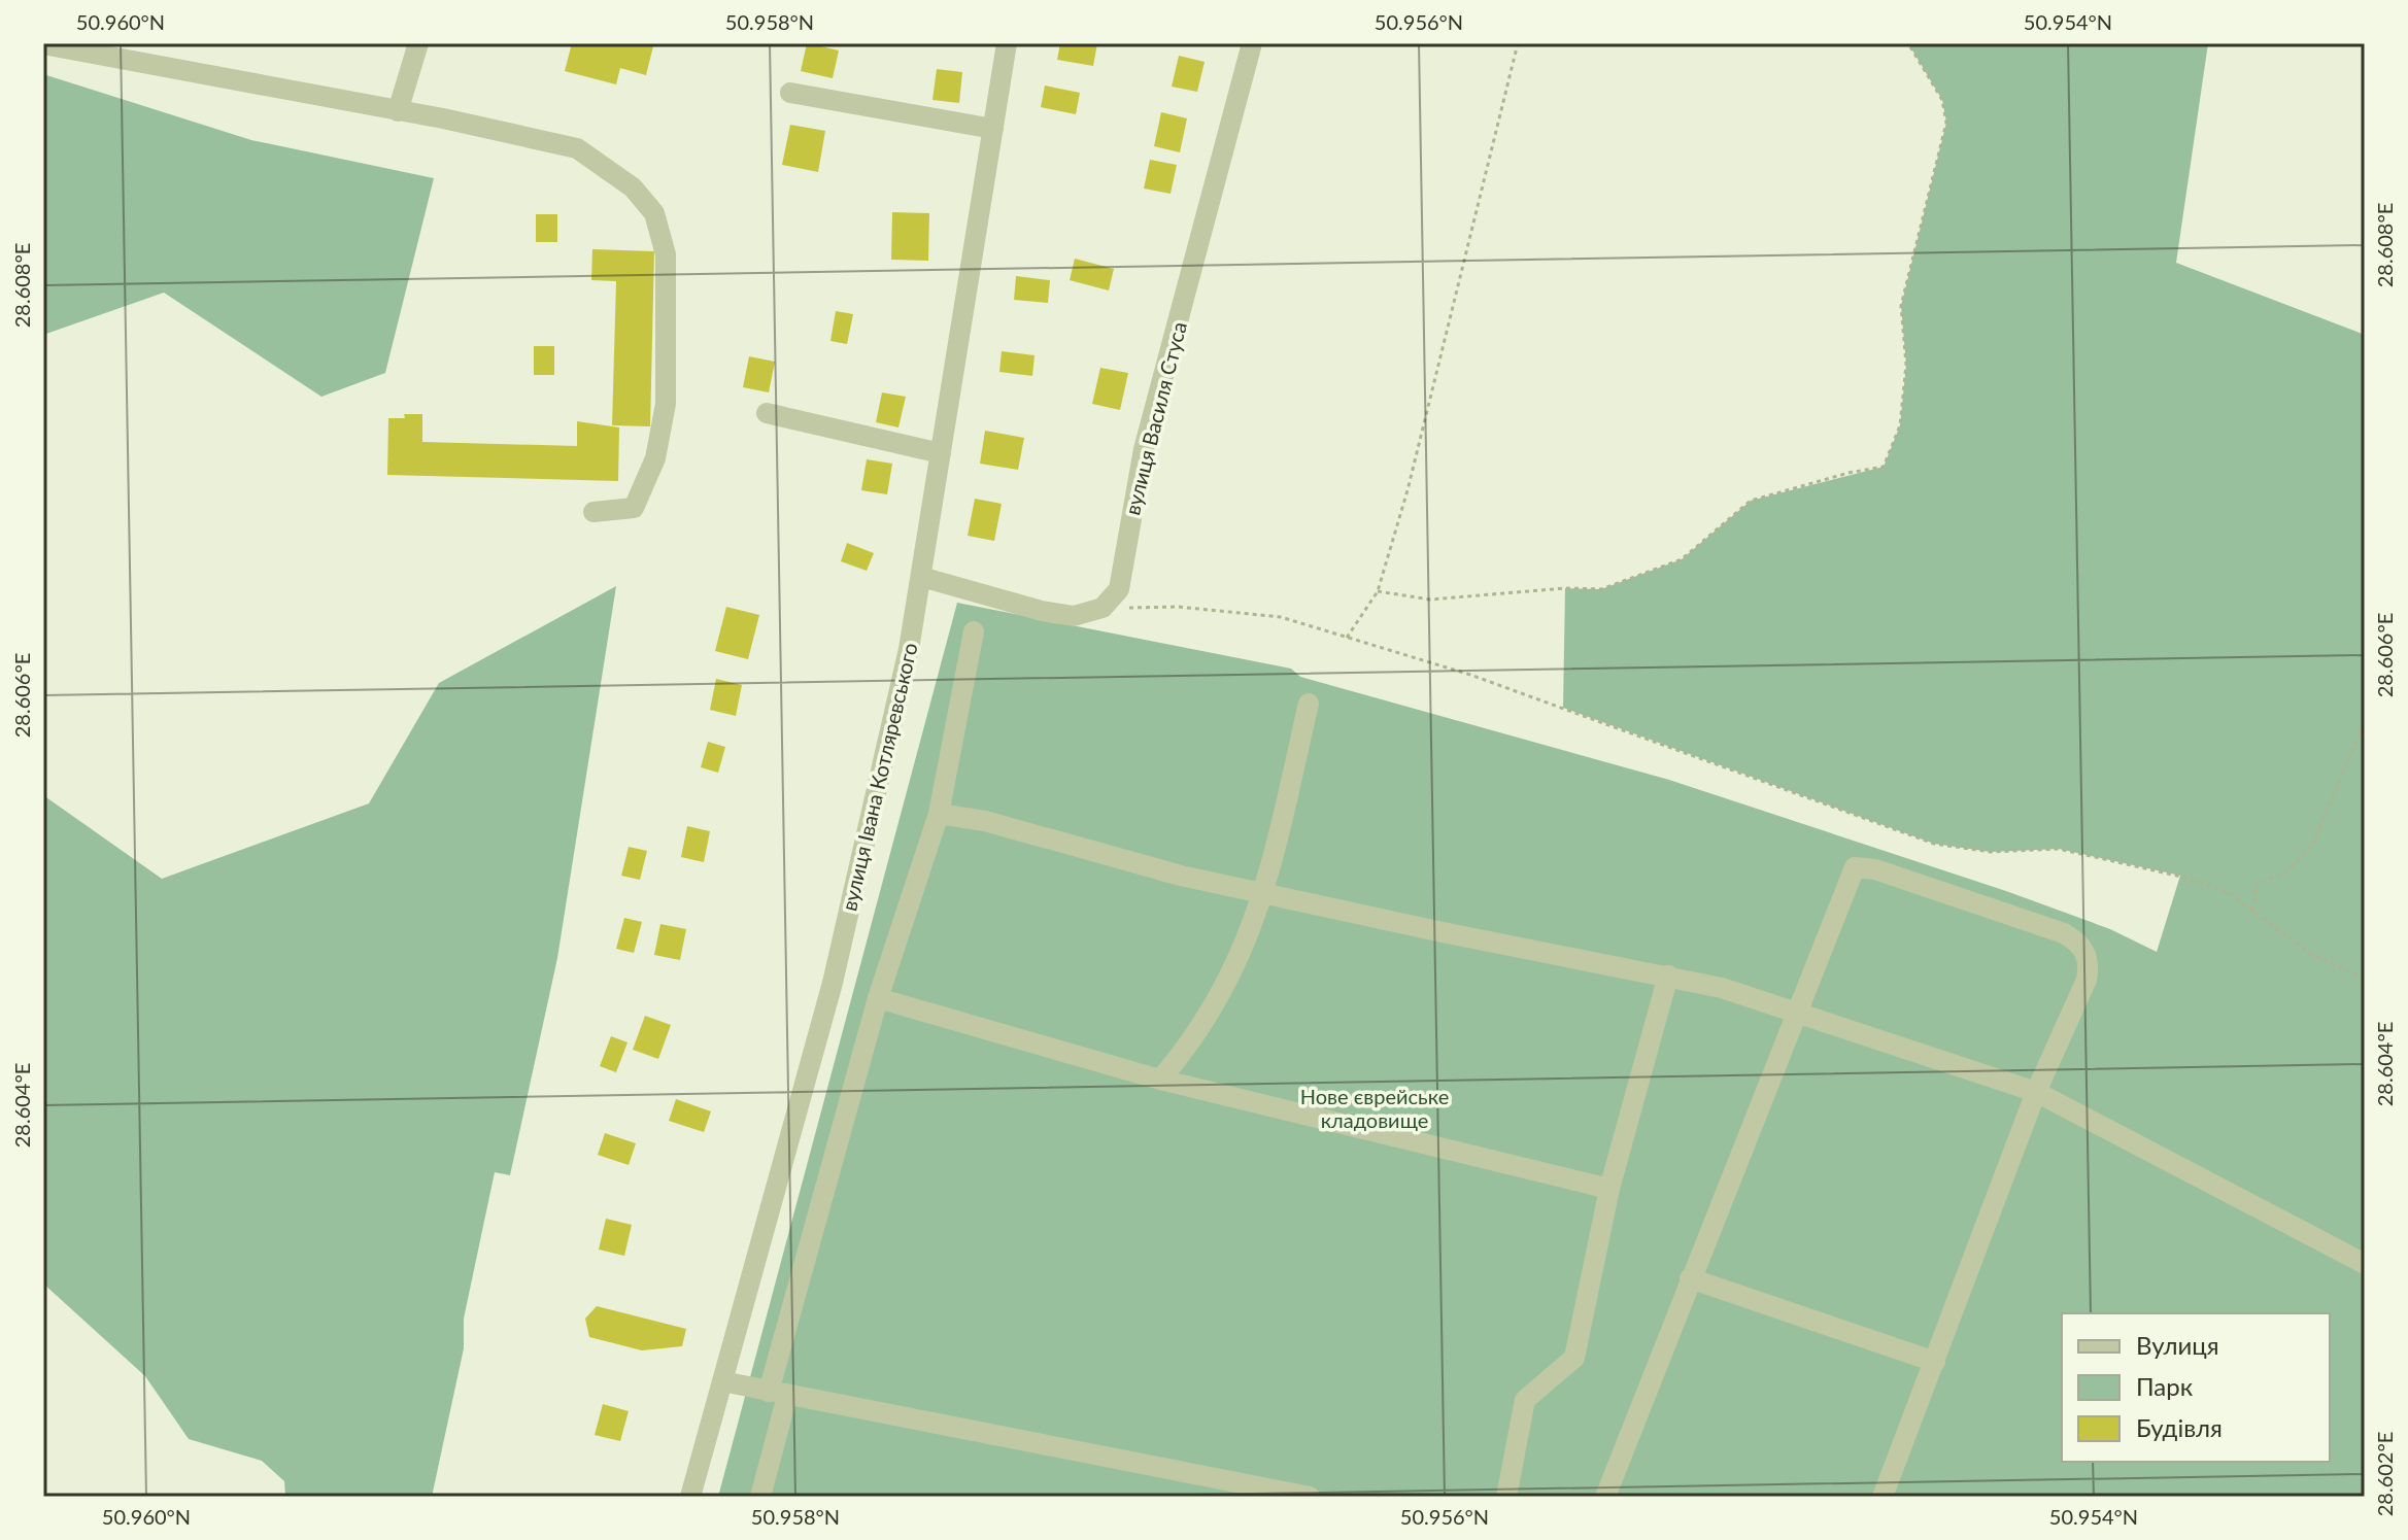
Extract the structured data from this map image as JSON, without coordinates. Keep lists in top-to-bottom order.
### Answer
{
  "streets": {
    "street": ["вулиця Василя Стуса", "вулиця Івана Котляревського"]
  },
  "parks": ["Нове єврейське кладовище"],
  "legend": ["Вулиця", "Парк", "Будівля"],
  "coordinates": [
    "50.960°N",
    "50.958°N",
    "50.956°N",
    "50.954°N",
    "28.608°E",
    "28.606°E",
    "28.604°E",
    "28.602°E"
  ]
}
